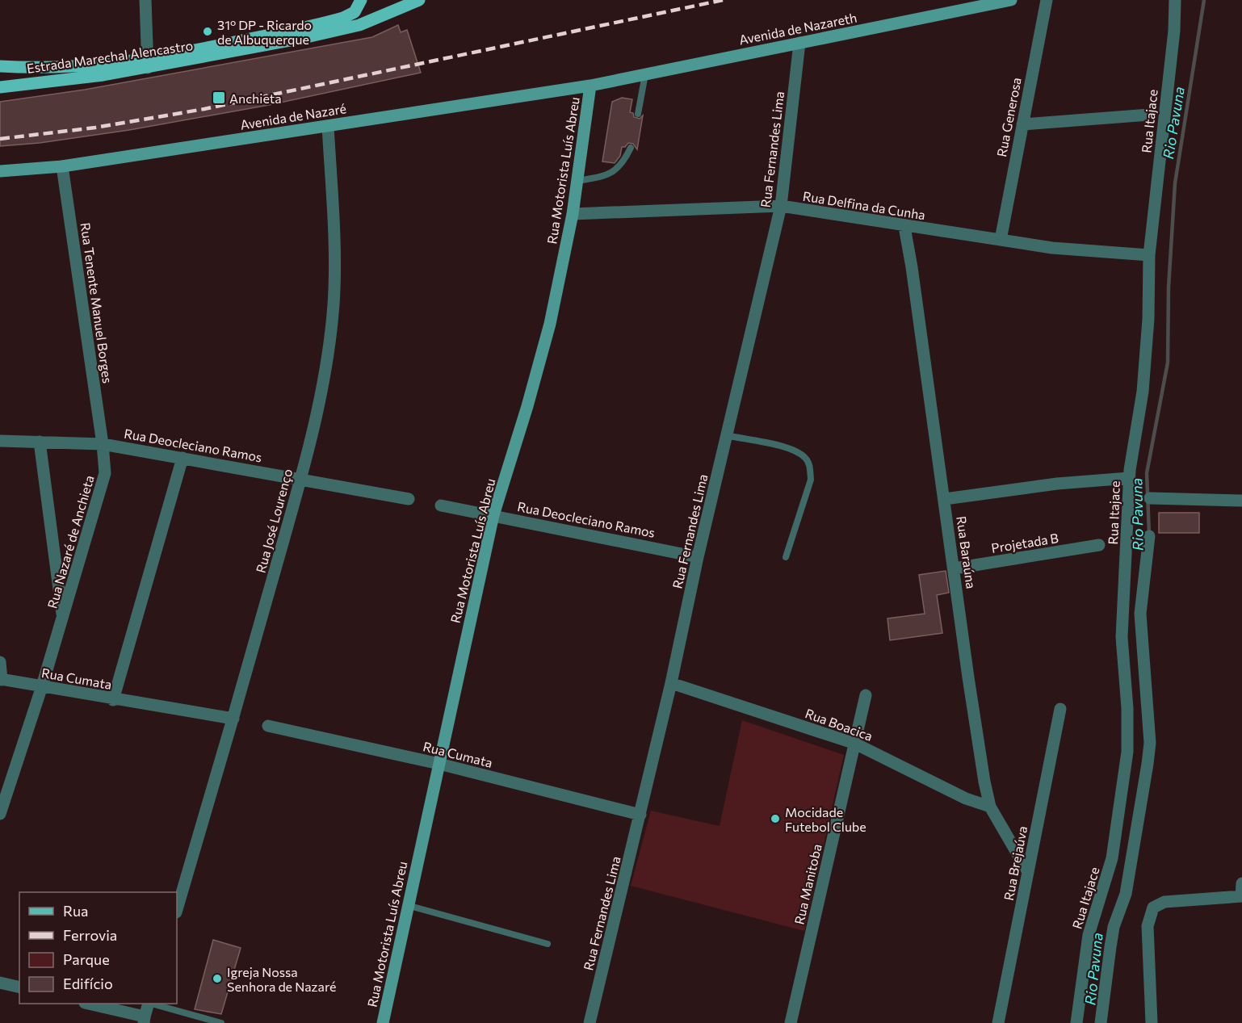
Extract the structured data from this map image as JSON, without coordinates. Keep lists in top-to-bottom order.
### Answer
{
  "streets": {
    "main road": [
      "Avenida de Nazareth",
      "Estrada Marechal Alencastro",
      "Avenida de Nazaré",
      "Rua Motorista Luís Abreu"
    ],
    "street": [
      "Rua Generosa",
      "Rua Itajace",
      "Rua Fernandes Lima",
      "Rua Delfina da Cunha",
      "Rua Tenente Manuel Borges",
      "Rua Deocleciano Ramos",
      "Rua José Lourenço",
      "Rua Nazaré de Anchieta",
      "Projetada B",
      "Rua Baraúna",
      "Rua Cumata",
      "Rua Boacica",
      "Rua Brejaúva",
      "Rua Manitoba"
    ]
  },
  "crossings": [
    ["Avenida de Nazareth", "Avenida de Nazaré"],
    ["Avenida de Nazareth", "Rua Fernandes Lima"],
    ["Avenida de Nazareth", "Rua Motorista Luís Abreu"],
    ["Avenida de Nazaré", "Rua Motorista Luís Abreu"],
    ["Avenida de Nazaré", "Rua Tenente Manuel Borges"],
    ["Avenida de Nazaré", "Rua José Lourenço"],
    ["Rua Generosa", "Rua Delfina da Cunha"],
    ["Rua Itajace", "Rua Delfina da Cunha"],
    ["Rua Fernandes Lima", "Rua Delfina da Cunha"],
    ["Rua Fernandes Lima", "Rua Deocleciano Ramos"],
    ["Rua Fernandes Lima", "Rua Cumata"],
    ["Rua Fernandes Lima", "Rua Boacica"],
    ["Rua Motorista Luís Abreu", "Rua Delfina da Cunha"],
    ["Rua Motorista Luís Abreu", "Rua Deocleciano Ramos"],
    ["Rua Motorista Luís Abreu", "Rua Cumata"],
    ["Rua Delfina da Cunha", "Rua Baraúna"],
    ["Rua Tenente Manuel Borges", "Rua Deocleciano Ramos"],
    ["Rua Tenente Manuel Borges", "Rua Nazaré de Anchieta"],
    ["Rua Deocleciano Ramos", "Rua José Lourenço"],
    ["Rua Deocleciano Ramos", "Rua Nazaré de Anchieta"],
    ["Rua José Lourenço", "Rua Cumata"],
    ["Rua Nazaré de Anchieta", "Rua Cumata"],
    ["Projetada B", "Rua Baraúna"],
    ["Rua Baraúna", "Rua Boacica"],
    ["Rua Baraúna", "Rua Brejaúva"],
    ["Rua Boacica", "Rua Manitoba"]
  ],
  "water": ["Rio Pavuna"],
  "places": {
    "other": ["31º DP - Ricardo de Albuquerque", "Mocidade Futebol Clube", "Igreja Nossa Senhora de Nazaré"],
    "transit": ["Anchieta"]
  },
  "legend": [
    "Rua",
    "Ferrovia",
    "Parque",
    "Edifício"
  ]
}
